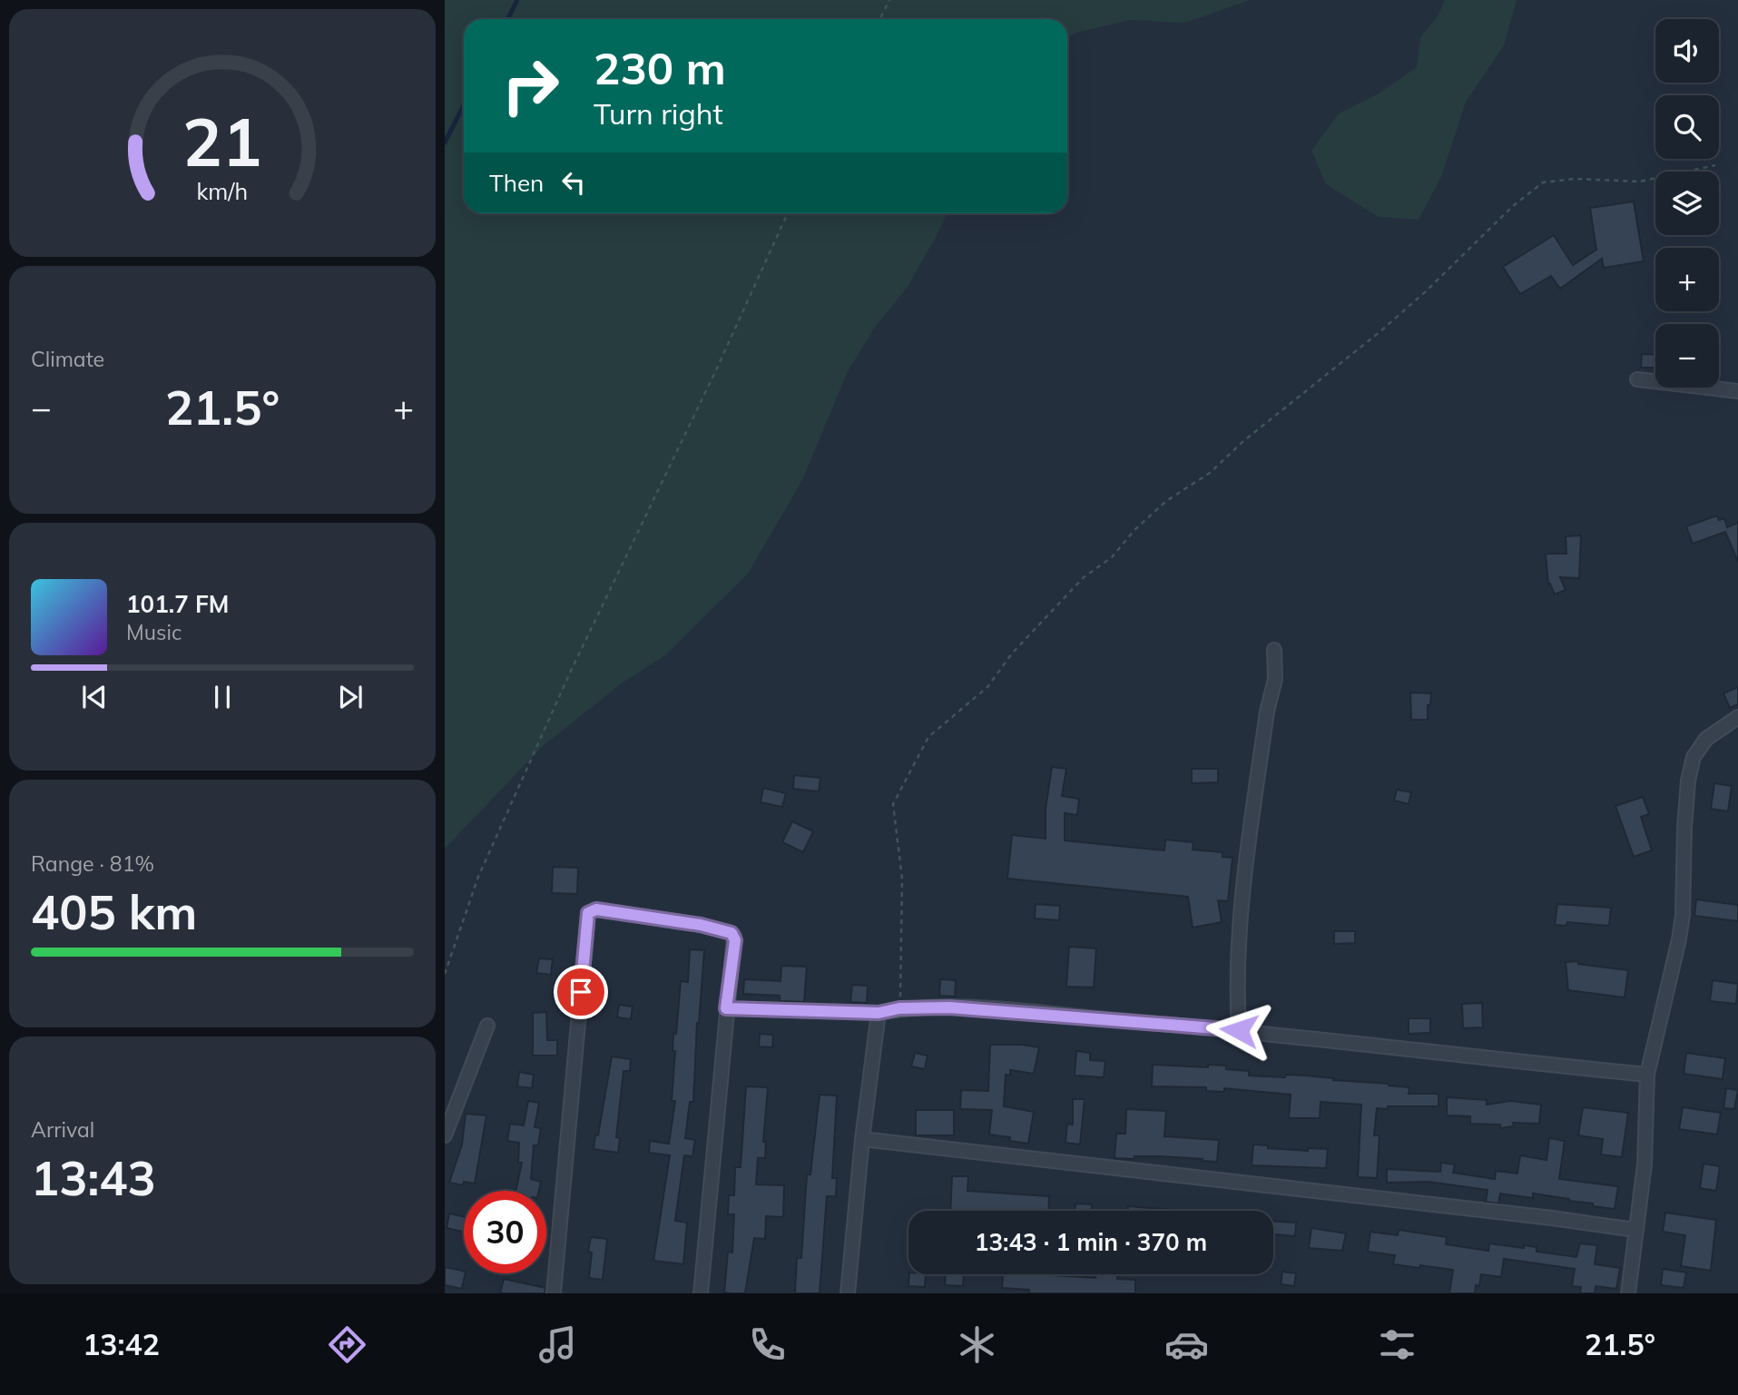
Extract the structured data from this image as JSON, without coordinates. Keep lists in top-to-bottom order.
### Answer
{
  "page": {
    "map_buttons": ["+", "−"],
    "turn": ["230 m", "Turn right"],
    "then": "Then",
    "tile": [
      "Climate",
      ["Range · 81%", "405 km"],
      ["Arrival", "13:43"]
    ],
    "heat": ["−", "21.5°", "+"],
    "song": ["101.7 FM", "Music"],
    "limit": "30",
    "trip": "13:43 · 1 min · 370 m",
    "tabs": ["13:42", "21.5°"],
    "gauge": ["21", "km/h"]
  }
}
